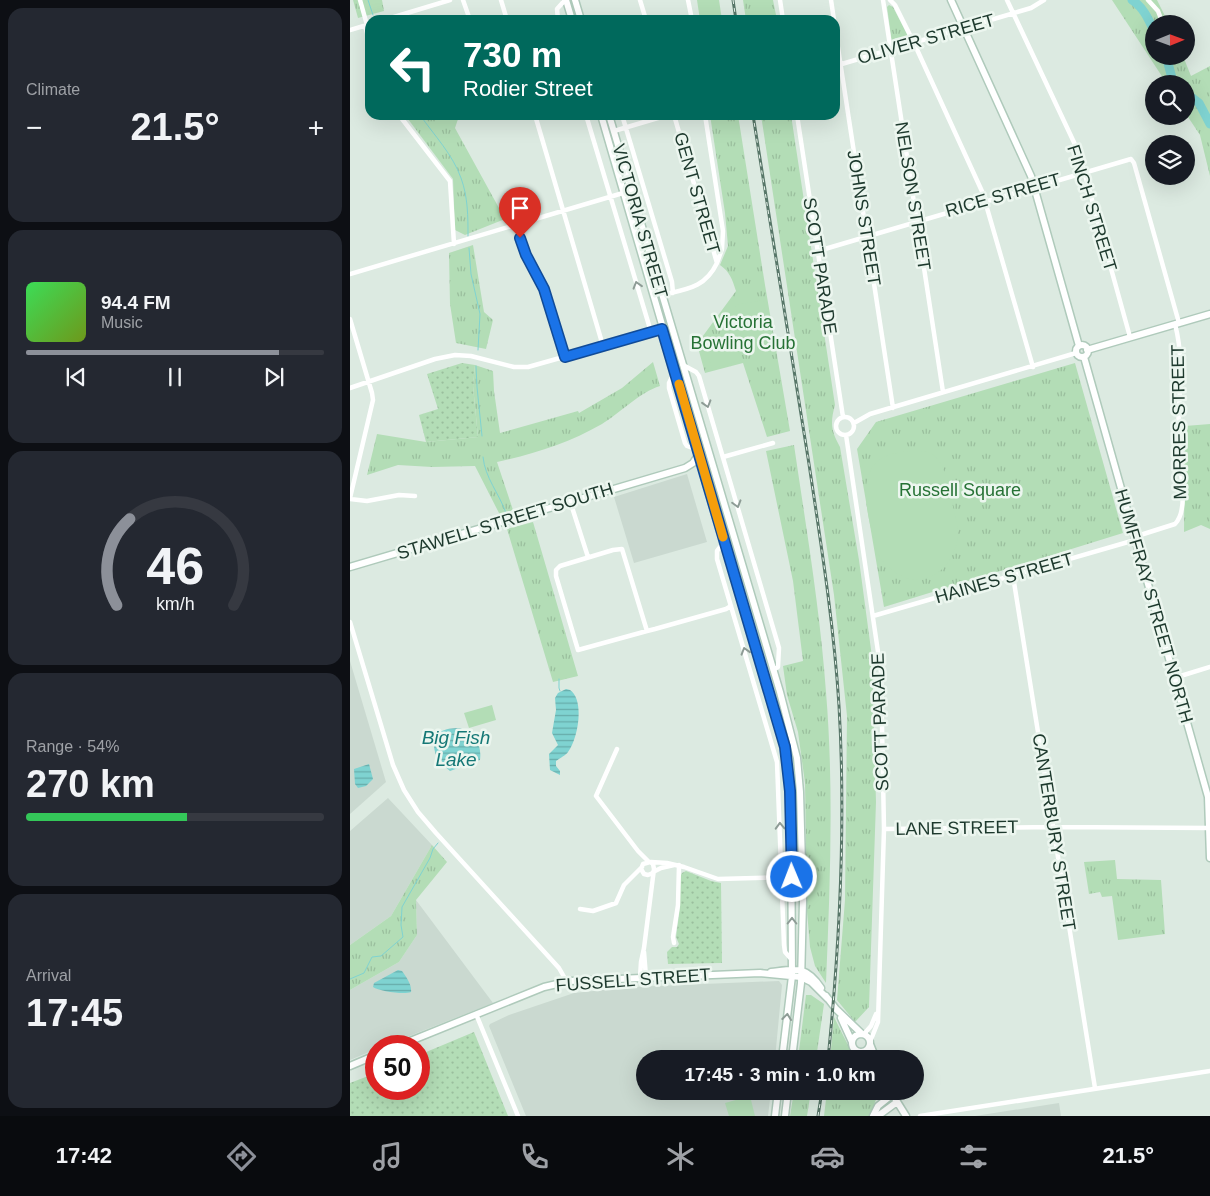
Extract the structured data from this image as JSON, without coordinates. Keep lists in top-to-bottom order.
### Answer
{
  "streets": {
    "main road": [
      "VICTORIA STREET",
      "STAWELL STREET SOUTH",
      "HUMFFRAY STREET NORTH",
      "FUSSELL STREET"
    ],
    "street": [
      "OLIVER STREET",
      "GENT STREET",
      "RICE STREET",
      "NELSON STREET",
      "FINCH STREET",
      "JOHNS STREET",
      "SCOTT PARADE",
      "MORRES STREET",
      "HAINES STREET",
      "LANE STREET",
      "CANTERBURY STREET"
    ]
  },
  "crossings": [
    ["OLIVER STREET", "NELSON STREET"],
    ["OLIVER STREET", "FINCH STREET"],
    ["OLIVER STREET", "JOHNS STREET"],
    ["GENT STREET", "VICTORIA STREET"],
    ["RICE STREET", "NELSON STREET"],
    ["RICE STREET", "FINCH STREET"],
    ["RICE STREET", "JOHNS STREET"],
    ["RICE STREET", "SCOTT PARADE"],
    ["RICE STREET", "MORRES STREET"],
    ["VICTORIA STREET", "STAWELL STREET SOUTH"],
    ["VICTORIA STREET", "FUSSELL STREET"],
    ["SCOTT PARADE", "HAINES STREET"],
    ["SCOTT PARADE", "LANE STREET"],
    ["MORRES STREET", "HAINES STREET"],
    ["HAINES STREET", "HUMFFRAY STREET NORTH"],
    ["HAINES STREET", "CANTERBURY STREET"],
    ["HUMFFRAY STREET NORTH", "LANE STREET"],
    ["LANE STREET", "CANTERBURY STREET"]
  ],
  "water": ["Big Fish Lake"],
  "parks": ["Victoria Bowling Club", "Russell Square"],
  "north": "right",
  "page": {
    "tile": [
      "Climate",
      ["Range · 54%", "270 km"],
      ["Arrival", "17:45"]
    ],
    "turn": ["730 m", "Rodier Street"],
    "heat": ["−", "21.5°", "+"],
    "song": ["94.4 FM", "Music"],
    "limit": "50",
    "trip": "17:45 · 3 min · 1.0 km",
    "tabs": ["17:42", "21.5°"],
    "gauge": ["46", "km/h"]
  }
}
